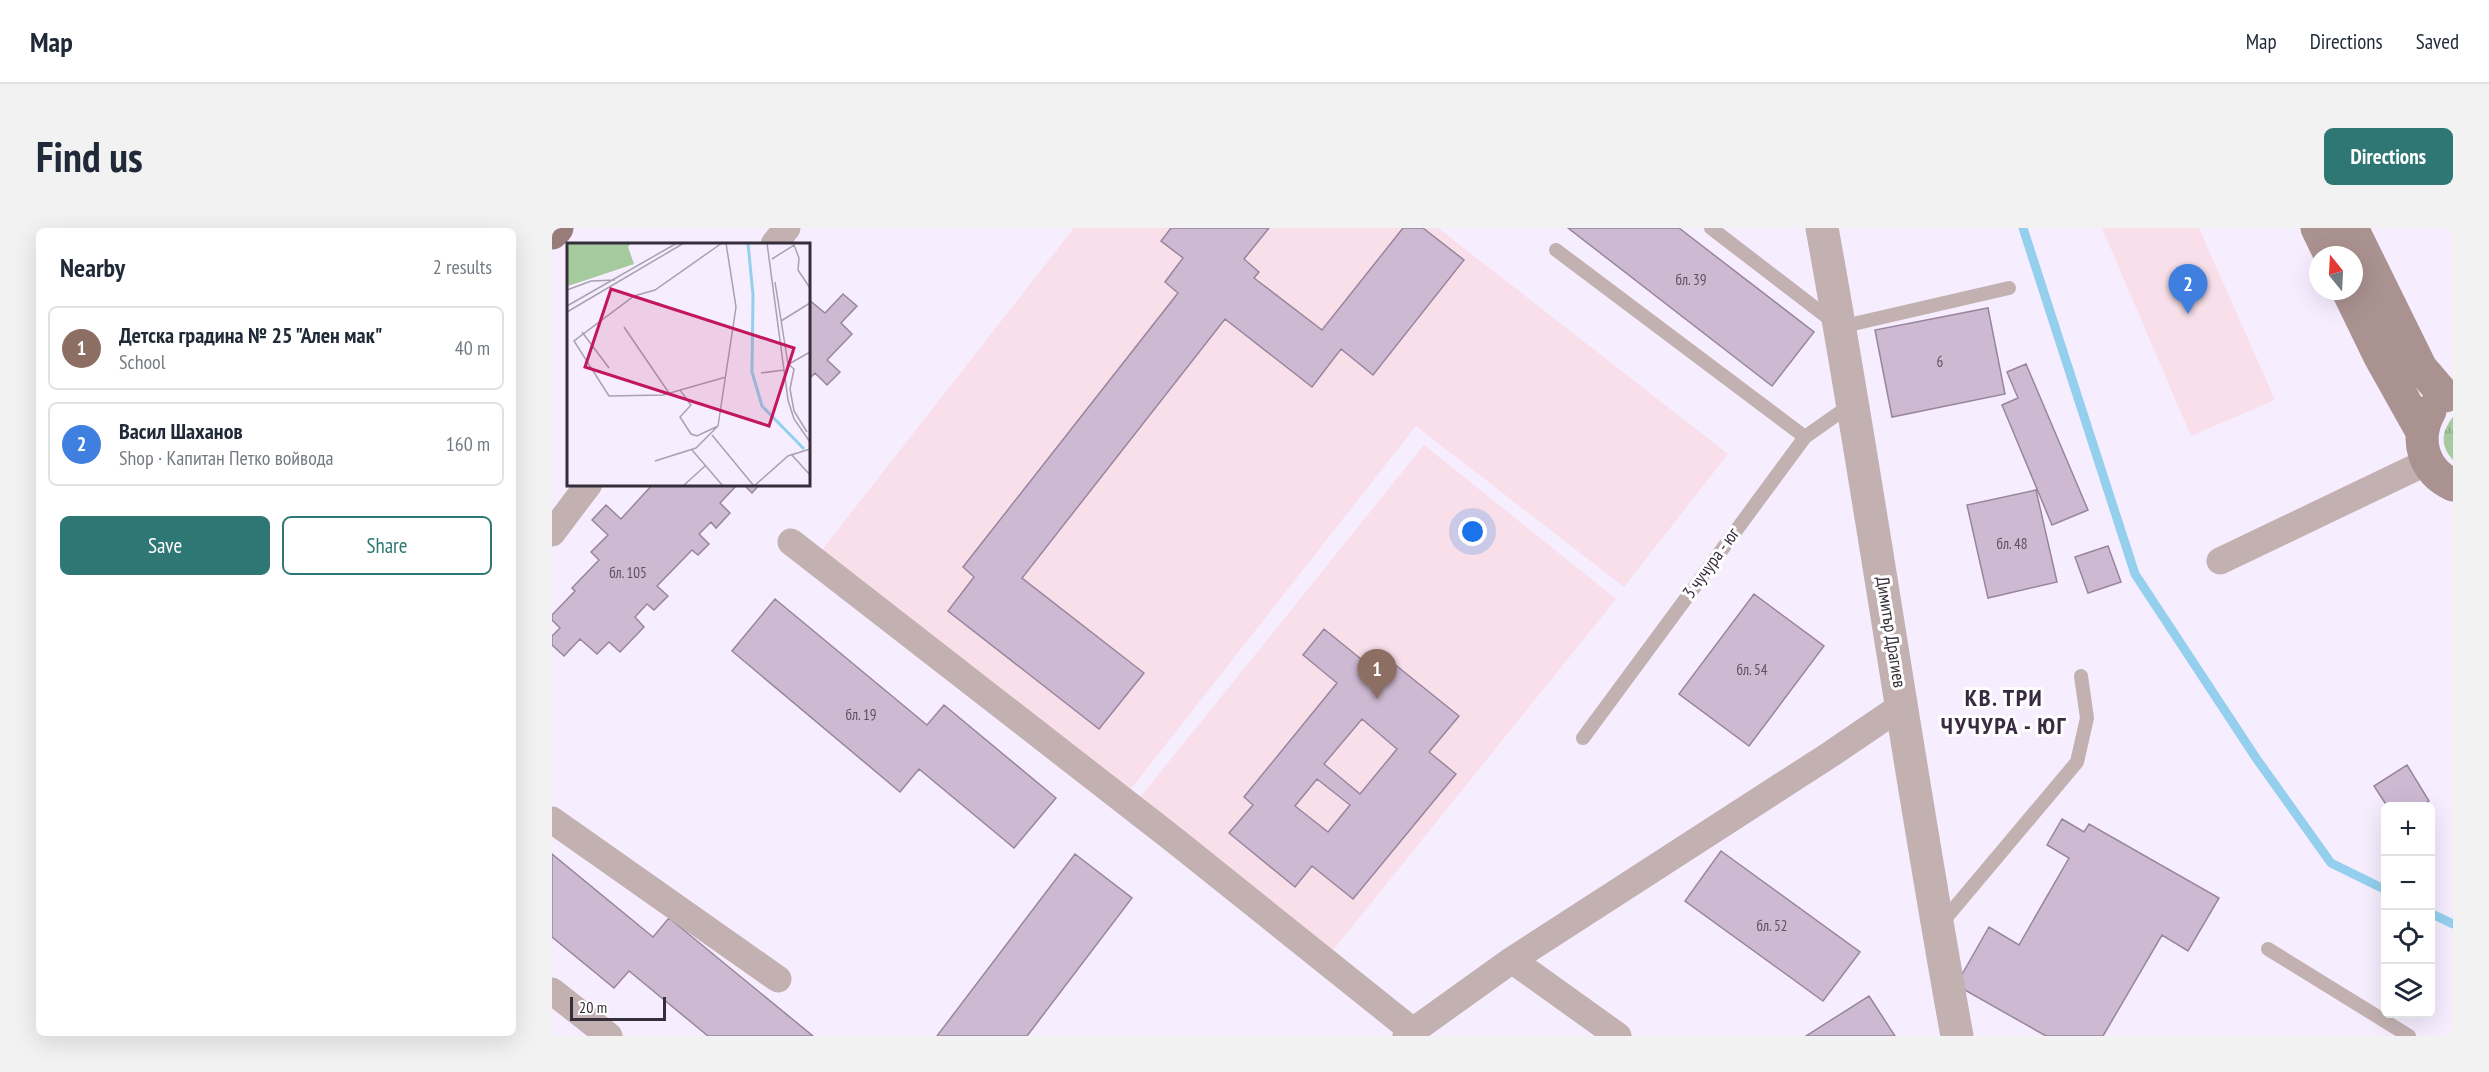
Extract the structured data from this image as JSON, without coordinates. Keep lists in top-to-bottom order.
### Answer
{
  "streets": {
    "street": ["Димитър Драгиев"],
    "lane": ["3 чучура - юг"]
  },
  "crossings": [
    ["3 чучура - юг", "Димитър Драгиев"]
  ],
  "districts": ["КВ. ТРИ ЧУЧУРА - ЮГ"],
  "house_numbers": [
    "бл. 39",
    "6",
    "бл. 48",
    "бл. 105",
    "бл. 54",
    "бл. 19",
    "бл. 52"
  ],
  "scale_bar": "20 m",
  "north": "top",
  "page": {
    "header": "Map",
    "nav": ["Map", "Directions", "Saved"],
    "buttons": [
      "Directions",
      ["Save", "Share"]
    ],
    "title": "Find us",
    "heading": ["Nearby", "2 results"],
    "pins": ["2", "1"],
    "list": [
      {
        "mark": "1",
        "name": "Детска градина № 25 \"Ален мак\"",
        "note": "School",
        "value": "40 m"
      },
      {
        "mark": "2",
        "name": "Васил Шаханов",
        "note": "Shop · Капитан Петко войвода",
        "value": "160 m"
      }
    ],
    "map_buttons": ["+", "−"],
    "scale": "20 m"
  }
}
